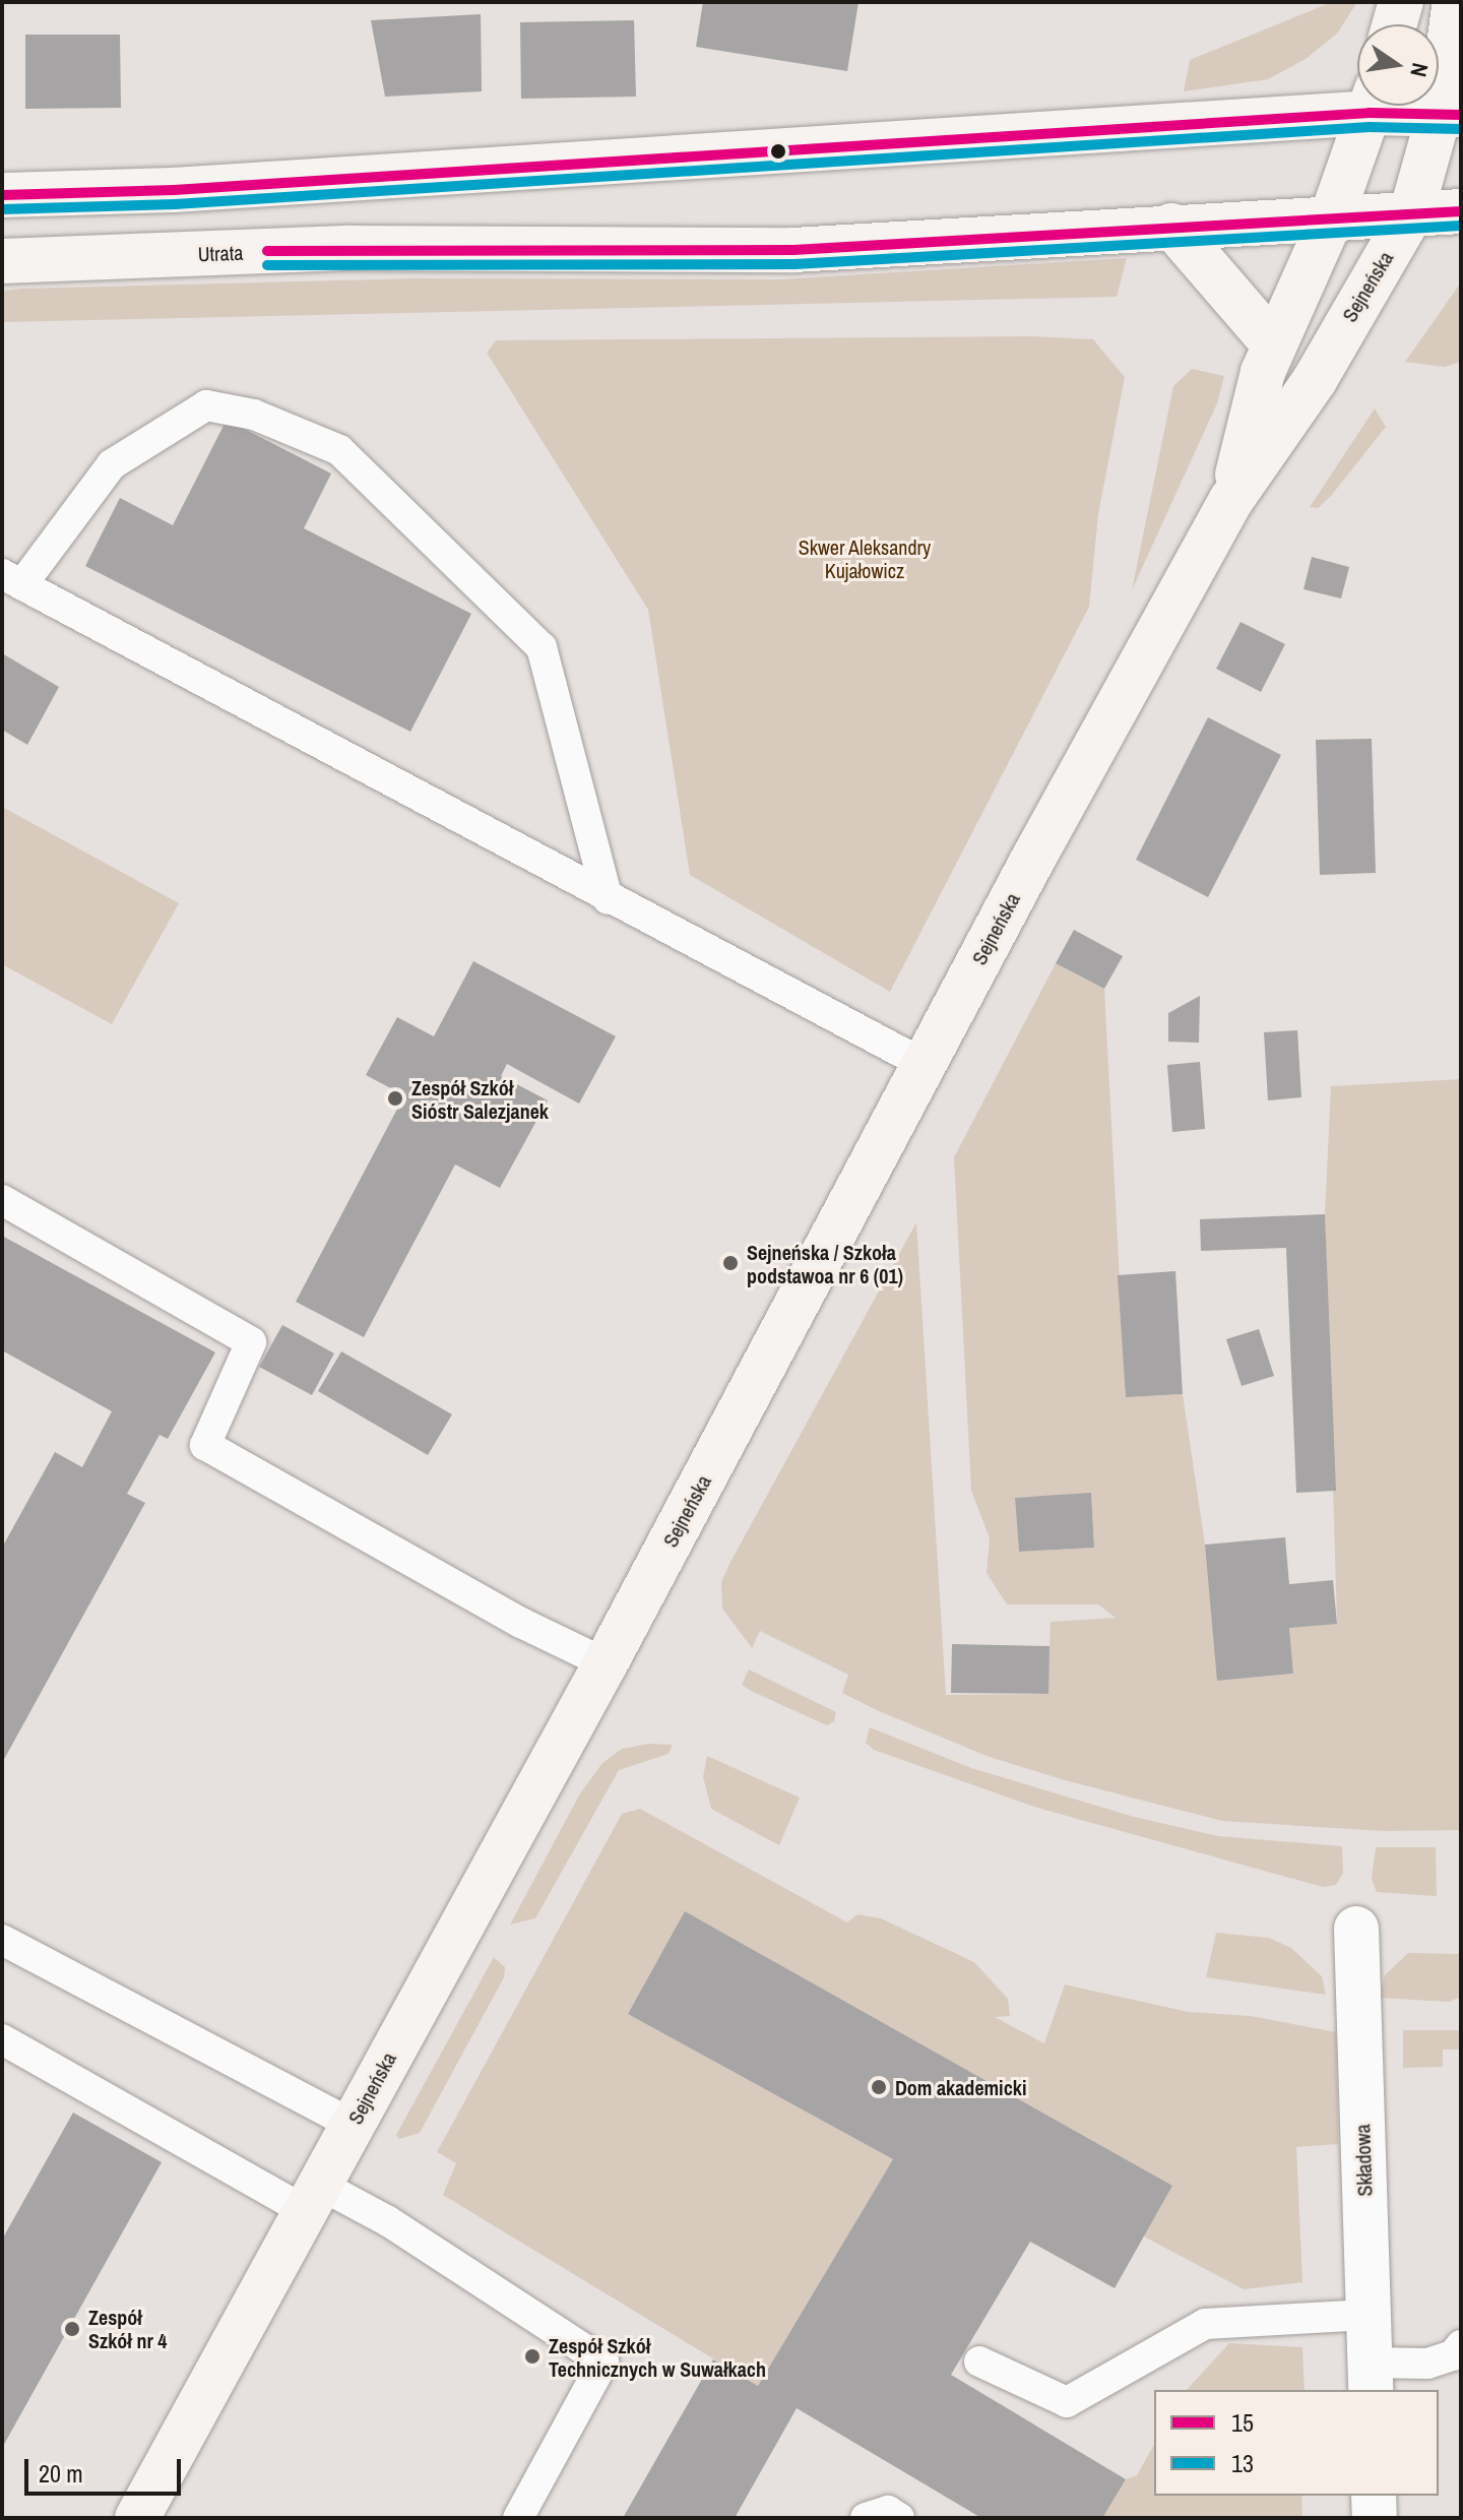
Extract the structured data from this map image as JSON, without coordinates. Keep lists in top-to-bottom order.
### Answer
{
  "streets": {
    "street": ["Utrata", "Sejneńska", "Składowa"]
  },
  "crossings": [
    ["Utrata", "Sejneńska"]
  ],
  "parks": ["Skwer Aleksandry Kujałowicz"],
  "places": [
    "Zespół Szkół Sióstr Salezjanek",
    "Sejneńska / Szkoła podstawoa nr 6 (01)",
    "Dom akademicki",
    "Zespół Szkół nr 4",
    "Zespół Szkół Technicznych w Suwałkach"
  ],
  "lines": ["transit line 15", "transit line 13"],
  "legend": ["15", "13"],
  "scale_bar": "20 m",
  "north": "right"
}
